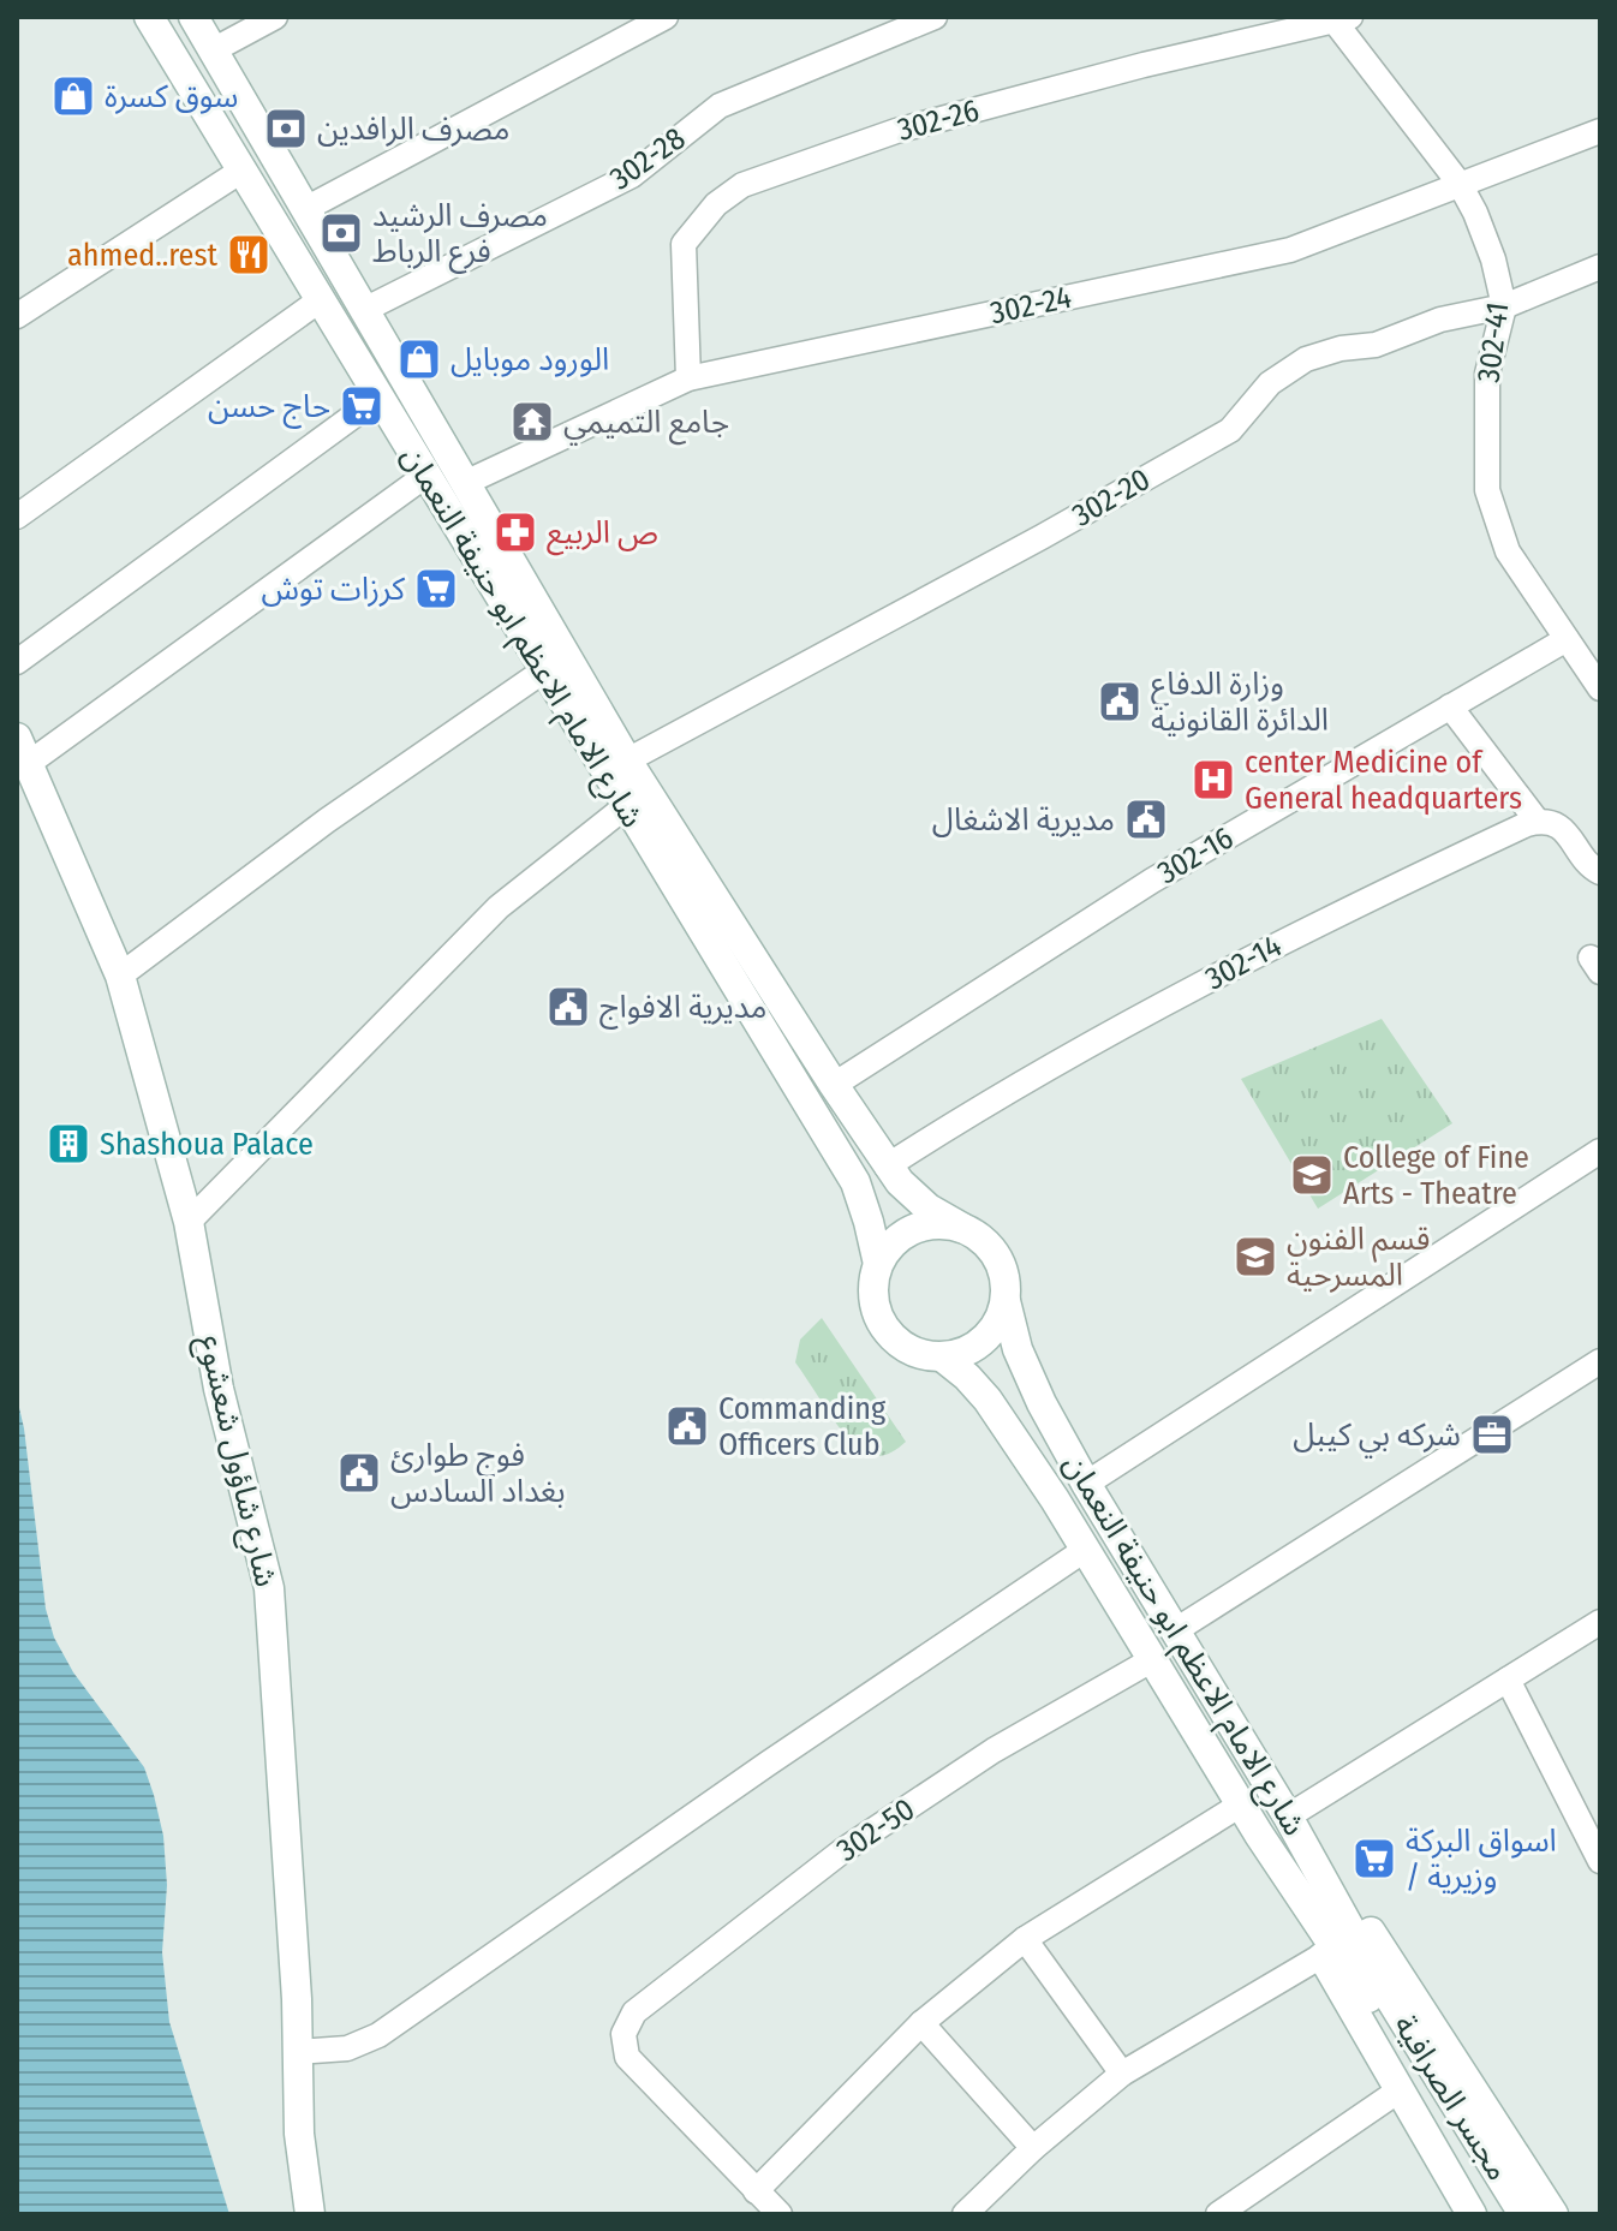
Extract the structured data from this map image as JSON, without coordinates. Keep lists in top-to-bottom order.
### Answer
{
  "streets": {
    "main road": ["شارع الامام الاعظم ابو حنيفة النعمان", "شارع شاؤول شعشوع", "مجسر الصرافية"],
    "street": [
      "302-26",
      "302-28",
      "302-24",
      "302-41",
      "302-20",
      "302-16",
      "302-14",
      "302-50"
    ]
  },
  "crossings": [
    ["302-26", "302-24"],
    ["302-26", "302-41"],
    ["302-28", "شارع الامام الاعظم ابو حنيفة النعمان"],
    ["302-24", "302-41"],
    ["302-24", "شارع الامام الاعظم ابو حنيفة النعمان"],
    ["302-41", "302-20"],
    ["302-41", "302-16"],
    ["302-20", "شارع الامام الاعظم ابو حنيفة النعمان"],
    ["شارع الامام الاعظم ابو حنيفة النعمان", "302-16"],
    ["شارع الامام الاعظم ابو حنيفة النعمان", "302-14"],
    ["شارع الامام الاعظم ابو حنيفة النعمان", "302-50"],
    ["شارع الامام الاعظم ابو حنيفة النعمان", "مجسر الصرافية"]
  ],
  "places": {
    "shop": ["سوق كسرة", "الورود موبايل"],
    "bank": ["مصرف الرافدين", "مصرف الرشيد فرع الرباط"],
    "restaurant": ["ahmed..rest"],
    "supermarket": ["حاج حسن", "كرزات توش", "اسواق البركة / وزيرية"],
    "temple": ["جامع التميمي"],
    "pharmacy": ["ص الربيع"],
    "public building": [
      "وزارة الدفاع الدائرة القانونية",
      "مديرية الاشغال",
      "مديرية الافواج",
      "Commanding Officers Club",
      "فوج طوارئ بغداد السادس"
    ],
    "hospital": ["center Medicine of General headquarters"],
    "building": ["Shashoua Palace"],
    "school or university": ["College of Fine Arts - Theatre", "قسم الفنون المسرحية"],
    "office": ["شركه بي كيبل"]
  }
}
